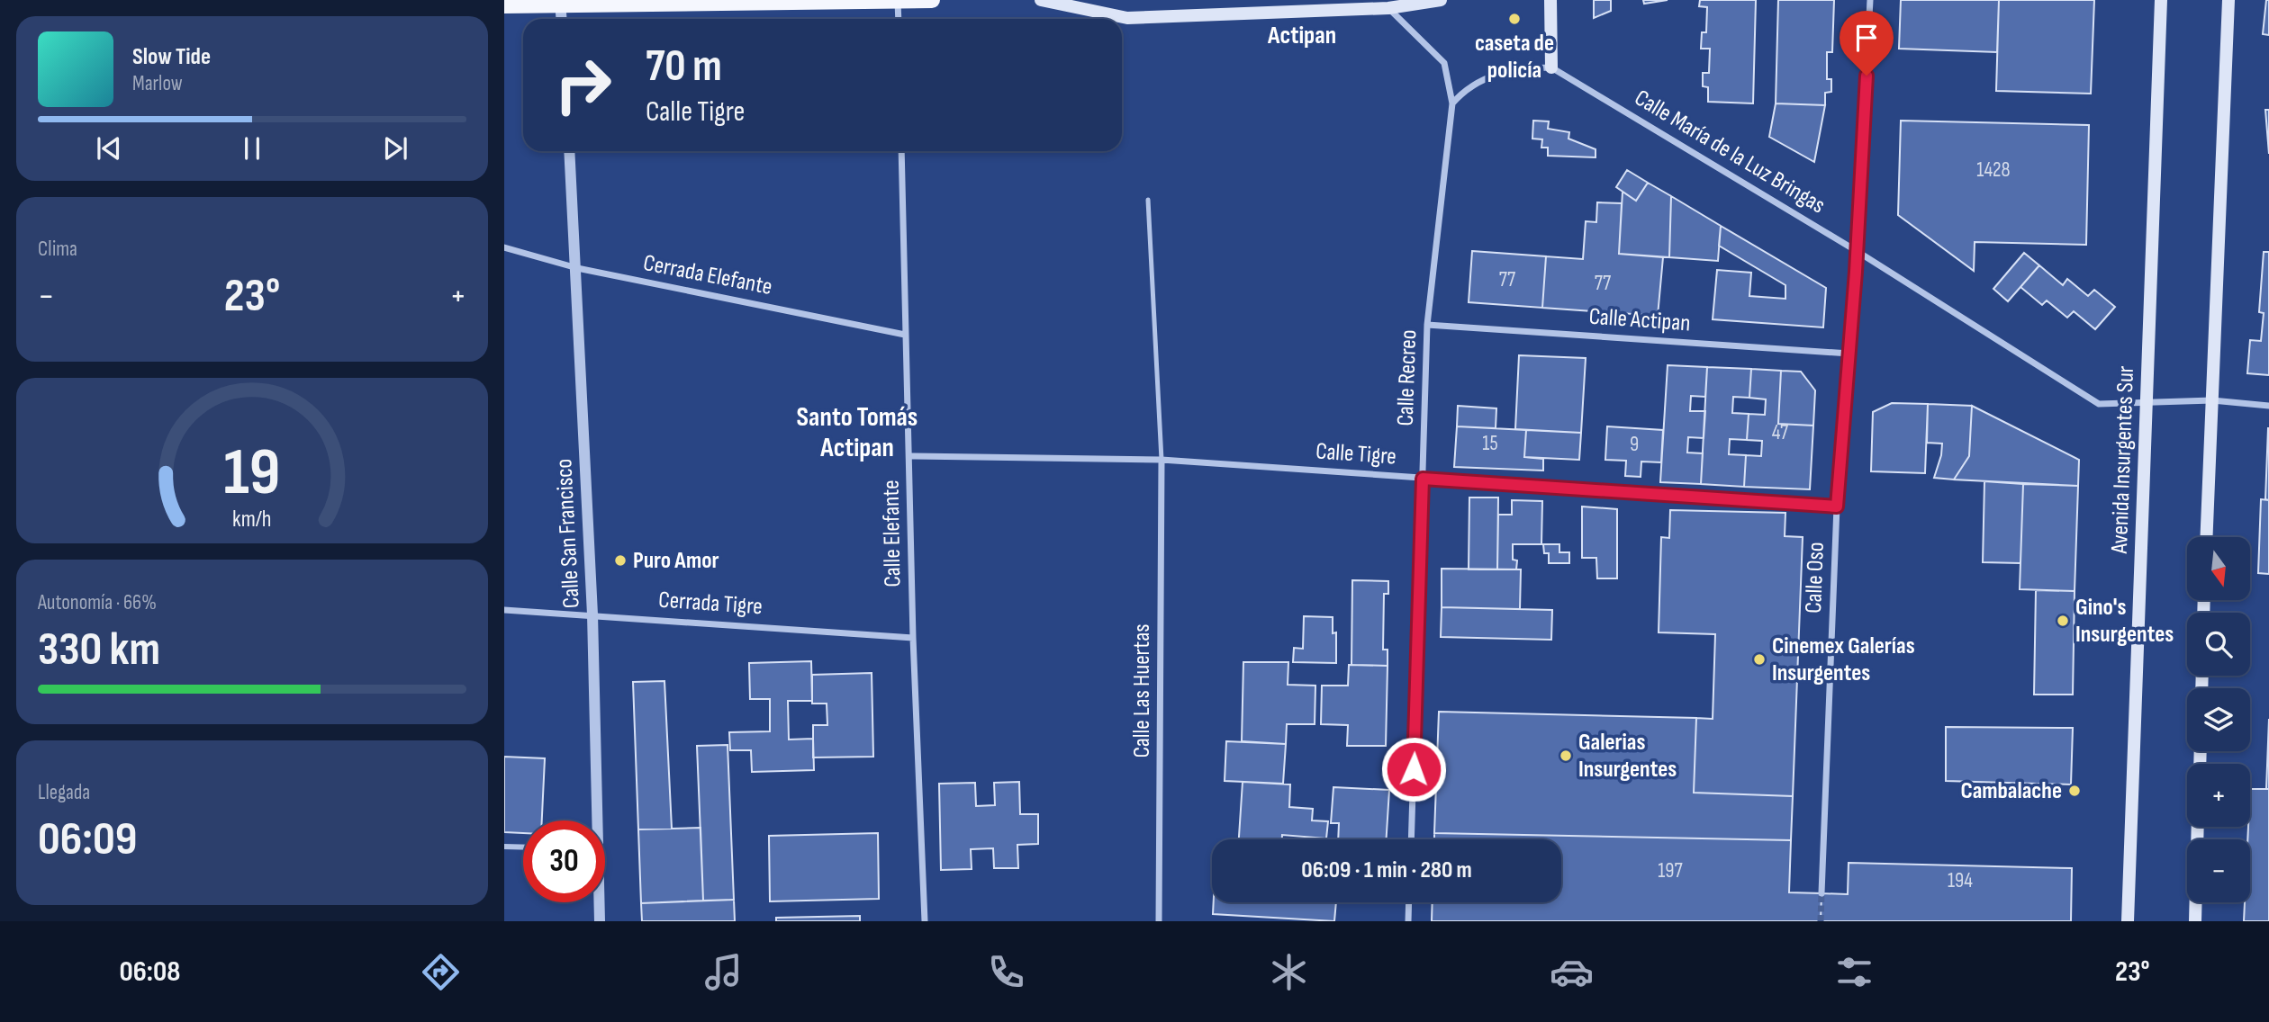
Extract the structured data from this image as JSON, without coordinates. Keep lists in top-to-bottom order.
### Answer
{
  "streets": {
    "main road": ["Avenida Insurgentes Sur"],
    "street": [
      "Calle María de la Luz Bringas",
      "Cerrada Elefante",
      "Calle Actipan",
      "Calle Recreo",
      "Calle Tigre",
      "Calle San Francisco",
      "Calle Elefante",
      "Calle Oso",
      "Cerrada Tigre",
      "Calle Las Huertas"
    ]
  },
  "crossings": [
    ["Calle María de la Luz Bringas", "Avenida Insurgentes Sur"],
    ["Calle María de la Luz Bringas", "Calle Oso"],
    ["Cerrada Elefante", "Calle San Francisco"],
    ["Cerrada Elefante", "Calle Elefante"],
    ["Calle Actipan", "Calle Recreo"],
    ["Calle Actipan", "Calle Oso"],
    ["Calle Recreo", "Calle Tigre"],
    ["Calle Tigre", "Calle Elefante"],
    ["Calle Tigre", "Calle Oso"],
    ["Calle Tigre", "Calle Las Huertas"],
    ["Calle San Francisco", "Cerrada Tigre"],
    ["Calle Elefante", "Cerrada Tigre"]
  ],
  "districts": ["Actipan", "Santo Tomás Actipan"],
  "places": [
    "caseta de policía",
    "Puro Amor",
    "Gino's Insurgentes",
    "Cinemex Galerías Insurgentes",
    "Galerias Insurgentes",
    "Cambalache"
  ],
  "house_numbers": [
    "1428",
    "77",
    "77",
    "47",
    "15",
    "9",
    "197",
    "194"
  ],
  "north": "bottom",
  "page": {
    "turn": ["70 m", "Calle Tigre"],
    "song": ["Slow Tide", "Marlow"],
    "tile": [
      "Clima",
      ["Autonomía · 66%", "330 km"],
      ["Llegada", "06:09"]
    ],
    "heat": ["−", "23°", "+"],
    "map_buttons": ["+", "−"],
    "limit": "30",
    "trip": "06:09 · 1 min · 280 m",
    "tabs": ["06:08", "23°"],
    "gauge": ["19", "km/h"]
  }
}
